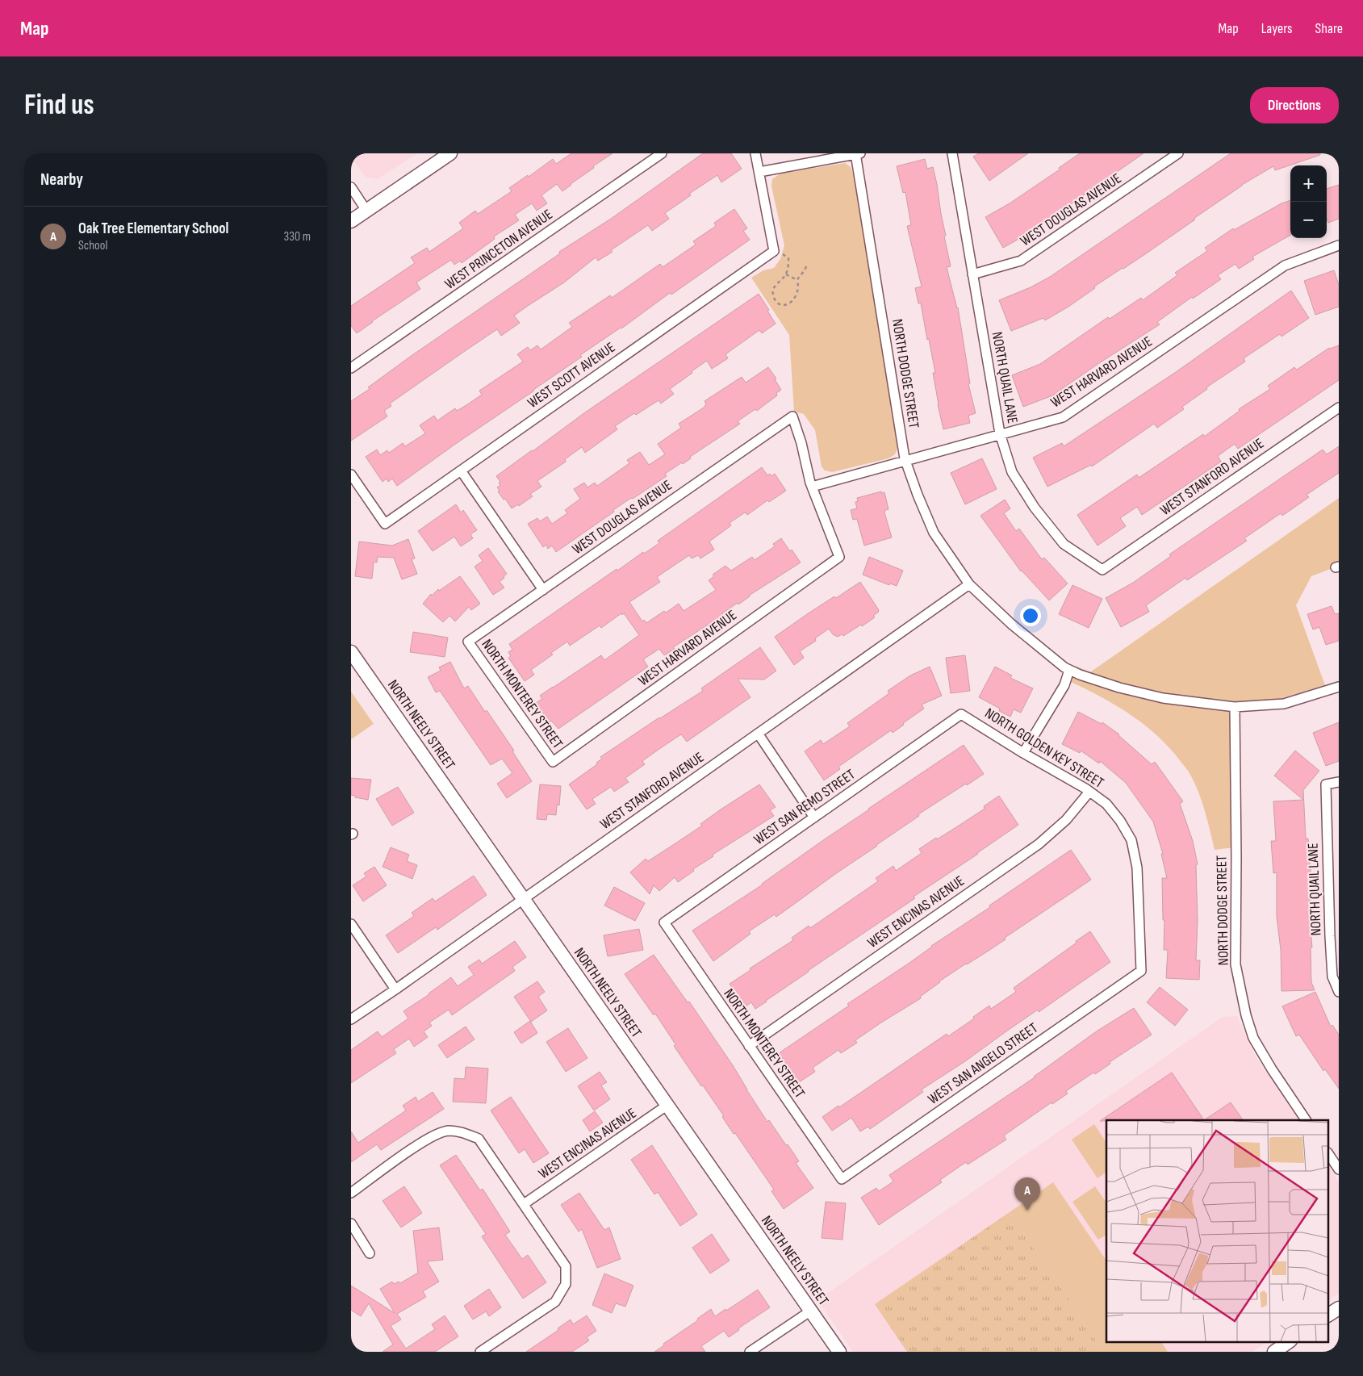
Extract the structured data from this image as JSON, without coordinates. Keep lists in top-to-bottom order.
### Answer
{
  "streets": {
    "street": [
      "WEST DOUGLAS AVENUE",
      "WEST PRINCETON AVENUE",
      "WEST HARVARD AVENUE",
      "NORTH DODGE STREET",
      "WEST SCOTT AVENUE",
      "NORTH QUAIL LANE",
      "WEST STANFORD AVENUE",
      "NORTH MONTEREY STREET",
      "NORTH NEELY STREET",
      "NORTH GOLDEN KEY STREET",
      "WEST SAN REMO STREET",
      "WEST ENCINAS AVENUE",
      "WEST SAN ANGELO STREET"
    ]
  },
  "crossings": [
    ["WEST DOUGLAS AVENUE", "WEST HARVARD AVENUE"],
    ["WEST DOUGLAS AVENUE", "NORTH QUAIL LANE"],
    ["WEST DOUGLAS AVENUE", "NORTH MONTEREY STREET"],
    ["WEST HARVARD AVENUE", "NORTH DODGE STREET"],
    ["WEST HARVARD AVENUE", "NORTH QUAIL LANE"],
    ["WEST HARVARD AVENUE", "NORTH MONTEREY STREET"],
    ["NORTH DODGE STREET", "WEST STANFORD AVENUE"],
    ["NORTH QUAIL LANE", "WEST STANFORD AVENUE"],
    ["WEST STANFORD AVENUE", "NORTH NEELY STREET"],
    ["NORTH MONTEREY STREET", "WEST SAN REMO STREET"],
    ["NORTH MONTEREY STREET", "WEST ENCINAS AVENUE"],
    ["NORTH MONTEREY STREET", "WEST SAN ANGELO STREET"],
    ["NORTH NEELY STREET", "WEST ENCINAS AVENUE"],
    ["NORTH GOLDEN KEY STREET", "WEST SAN REMO STREET"],
    ["NORTH GOLDEN KEY STREET", "WEST ENCINAS AVENUE"],
    ["NORTH GOLDEN KEY STREET", "WEST SAN ANGELO STREET"]
  ],
  "page": {
    "header": "Map",
    "nav": ["Map", "Layers", "Share"],
    "buttons": "Directions",
    "title": "Find us",
    "heading": "Nearby",
    "map_buttons": ["+", "−"],
    "list": [
      {
        "mark": "A",
        "name": "Oak Tree Elementary School",
        "note": "School",
        "value": "330 m"
      }
    ],
    "pins": "A"
  }
}
